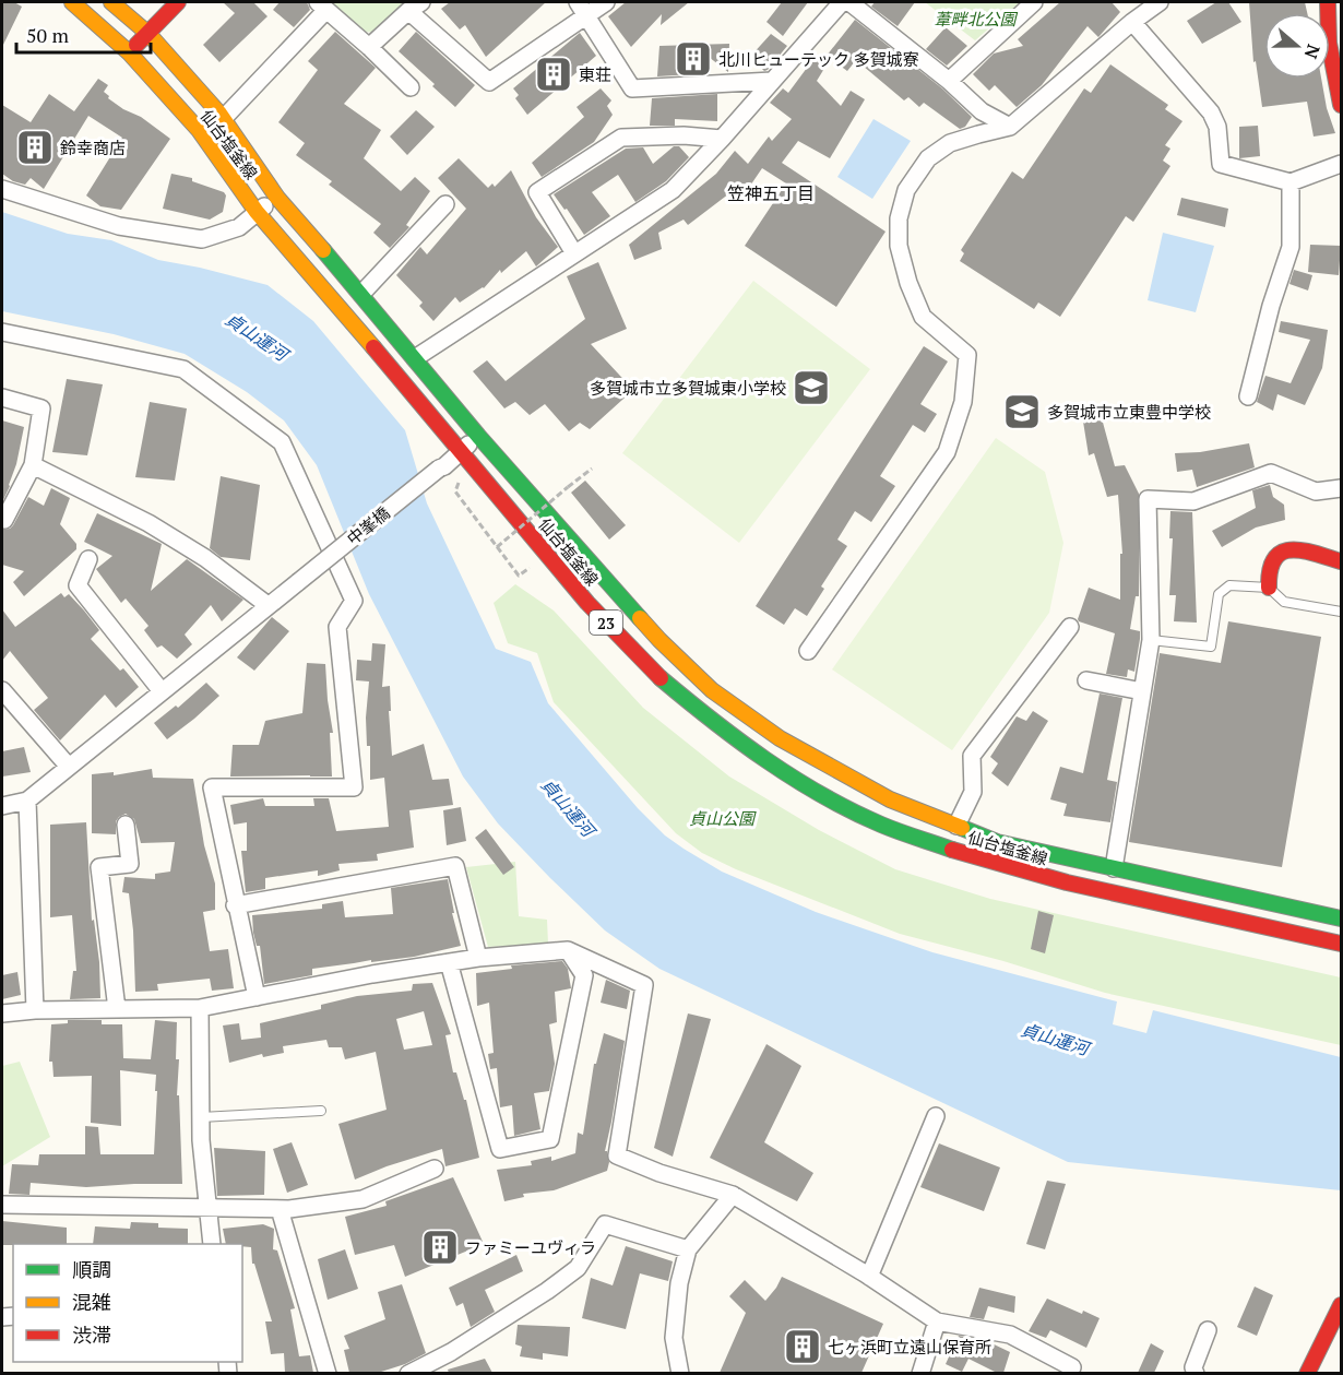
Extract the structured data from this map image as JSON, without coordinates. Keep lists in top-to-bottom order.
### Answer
{
  "streets": {
    "main road": ["仙台塩釜線", "23"],
    "street": ["中峯橋"]
  },
  "crossings": [
    ["仙台塩釜線", "中峯橋"]
  ],
  "districts": ["笠神五丁目"],
  "water": ["貞山運河"],
  "parks": ["葦畔北公園", "貞山公園"],
  "places": {
    "building": [
      "北川ヒューテック 多賀城寮",
      "東荘",
      "鈴幸商店",
      "ファミーユヴィラ",
      "七ヶ浜町立遠山保育所"
    ],
    "school or university": ["多賀城市立多賀城東小学校", "多賀城市立東豊中学校"]
  },
  "legend": ["順調", "混雑", "渋滞"],
  "scale_bar": "50 m",
  "north": "right"
}
